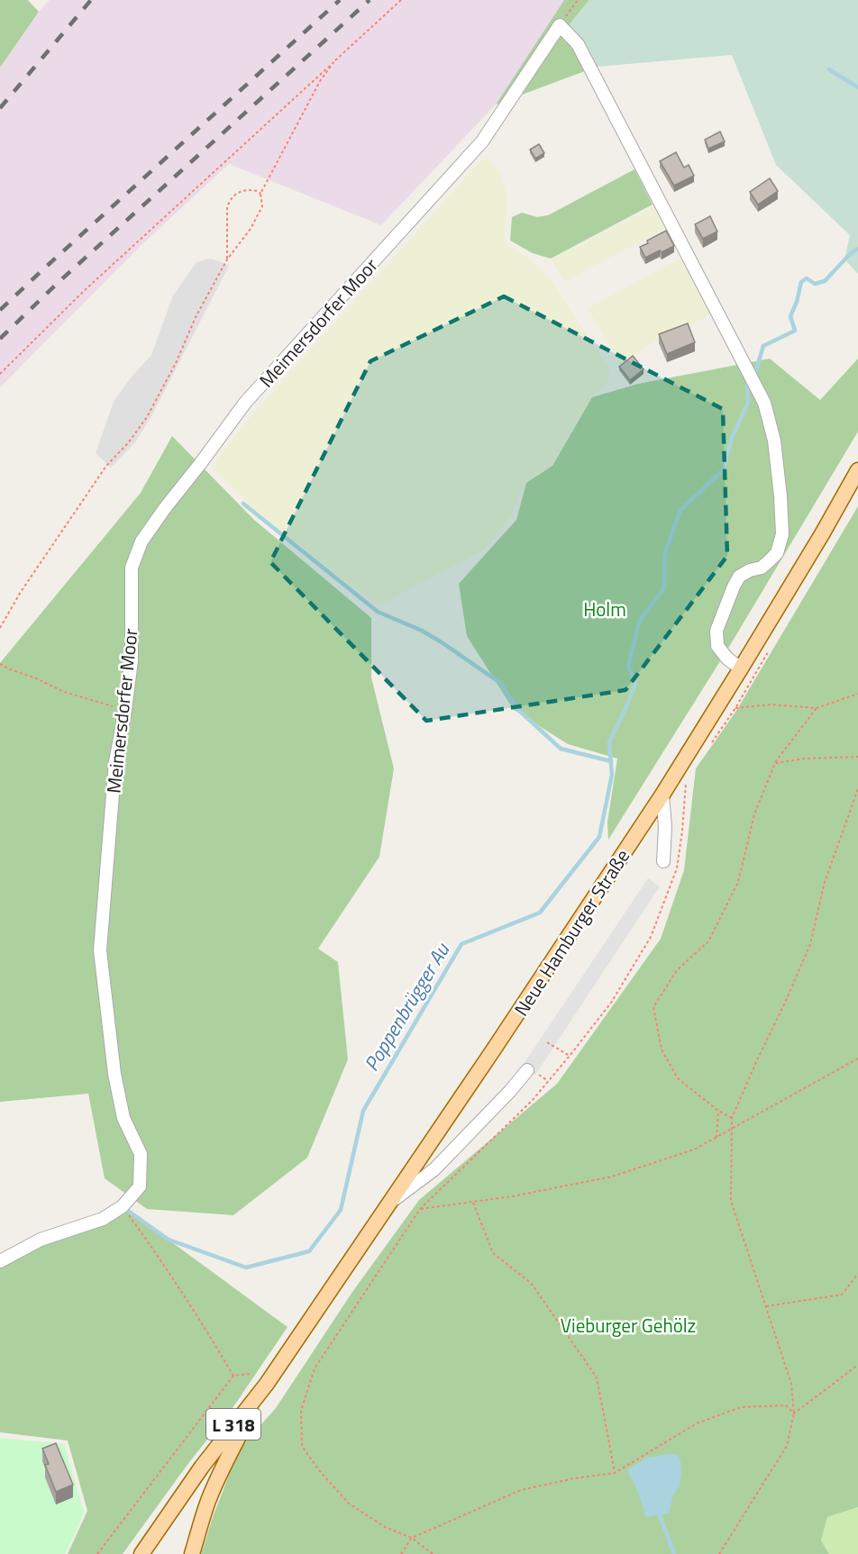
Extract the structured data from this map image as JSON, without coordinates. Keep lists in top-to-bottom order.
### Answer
{
  "streets": {
    "main road": ["Neue Hamburger Straße", "L 318"],
    "street": ["Meimersdorfer Moor"]
  },
  "crossings": [
    ["Neue Hamburger Straße", "L 318"]
  ],
  "water": ["Poppenbrügger Au"],
  "parks": ["Holm", "Vieburger Gehölz"]
}
